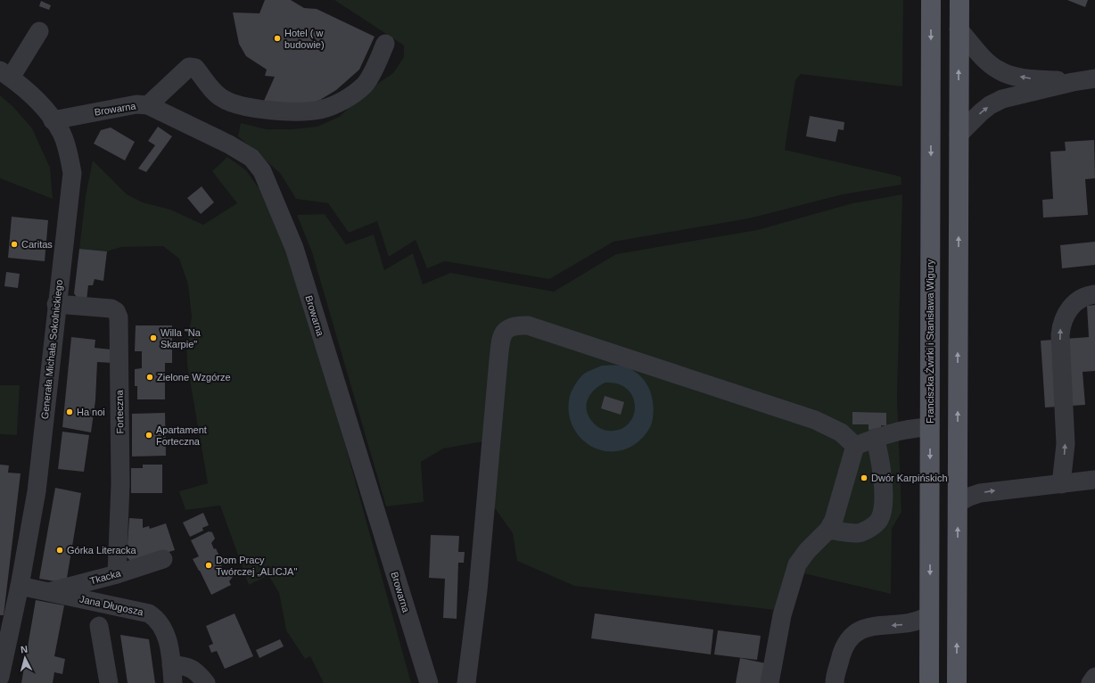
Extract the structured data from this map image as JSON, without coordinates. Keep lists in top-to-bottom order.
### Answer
{
  "streets": {
    "main road": ["Franciszka Żwirki i Stanisława Wigury"],
    "street": [
      "Browarna",
      "Generała Michała Sokolnickiego",
      "Forteczna",
      "Tkacka",
      "Jana Długosza"
    ]
  },
  "crossings": [
    ["Browarna", "Generała Michała Sokolnickiego"],
    ["Generała Michała Sokolnickiego", "Forteczna"],
    ["Generała Michała Sokolnickiego", "Jana Długosza"],
    ["Forteczna", "Tkacka"],
    ["Tkacka", "Jana Długosza"]
  ],
  "places": [
    "Hotel ( w budowie)",
    "Caritas",
    "Willa \"Na Skarpie\"",
    "Zielone Wzgórze",
    "Ha noi",
    "Apartament Forteczna",
    "Dwór Karpińskich",
    "Górka Literacka",
    "Dom Pracy Twórczej „ALICJA\""
  ],
  "north": "top"
}
